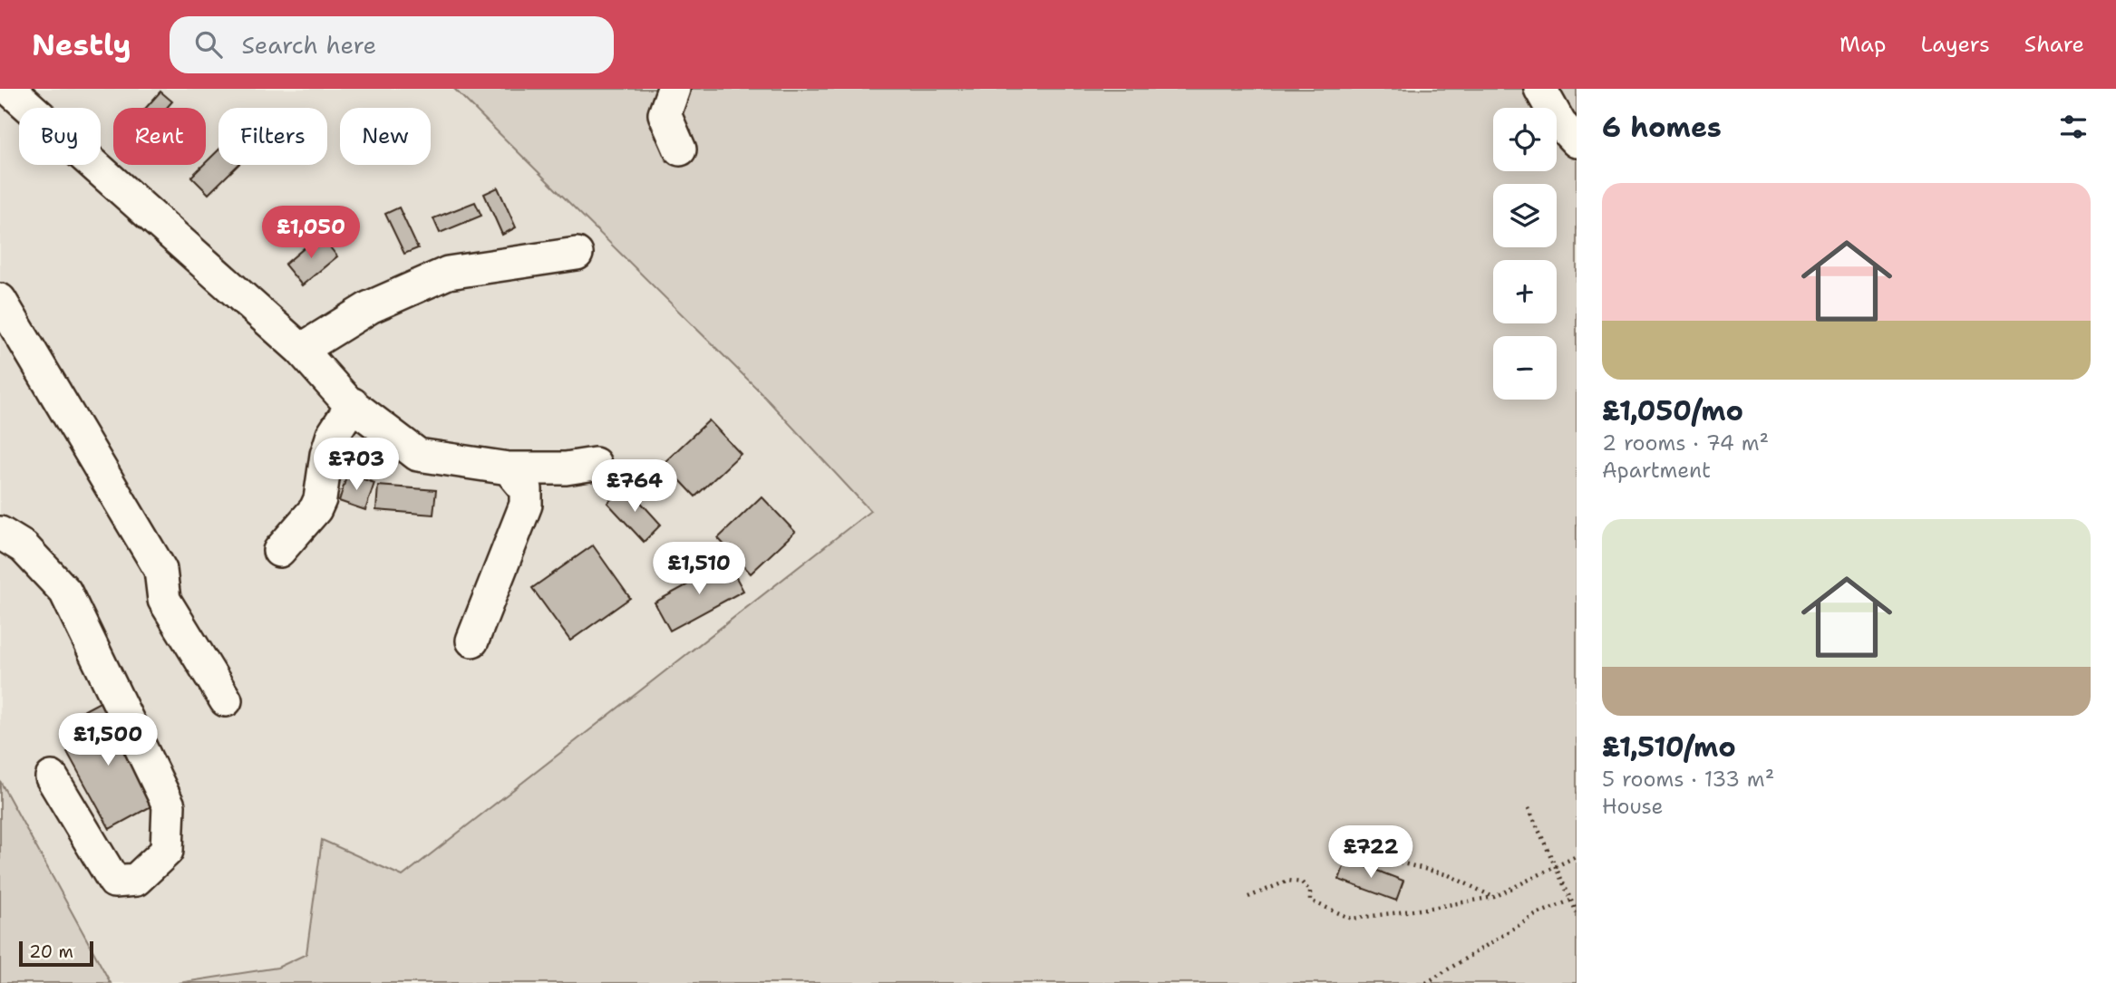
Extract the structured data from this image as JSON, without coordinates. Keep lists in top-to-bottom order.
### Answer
{
  "scale_bar": "20 m",
  "page": {
    "header": "Nestly",
    "search": "Search here",
    "nav": ["Map", "Layers", "Share"],
    "heading": "6 homes",
    "map_buttons": ["+", "−"],
    "chip": [
      "Buy",
      "Rent",
      "Filters",
      "New"
    ],
    "list": [
      {
        "name": "£1,050/mo",
        "note": "2 rooms · 74 m² · Apartment"
      },
      {
        "name": "£1,510/mo",
        "note": "5 rooms · 133 m² · House"
      }
    ],
    "price": [
      "£1,050",
      "£703",
      "£764",
      "£1,510",
      "£1,500",
      "£722"
    ],
    "scale": "20 m"
  }
}
